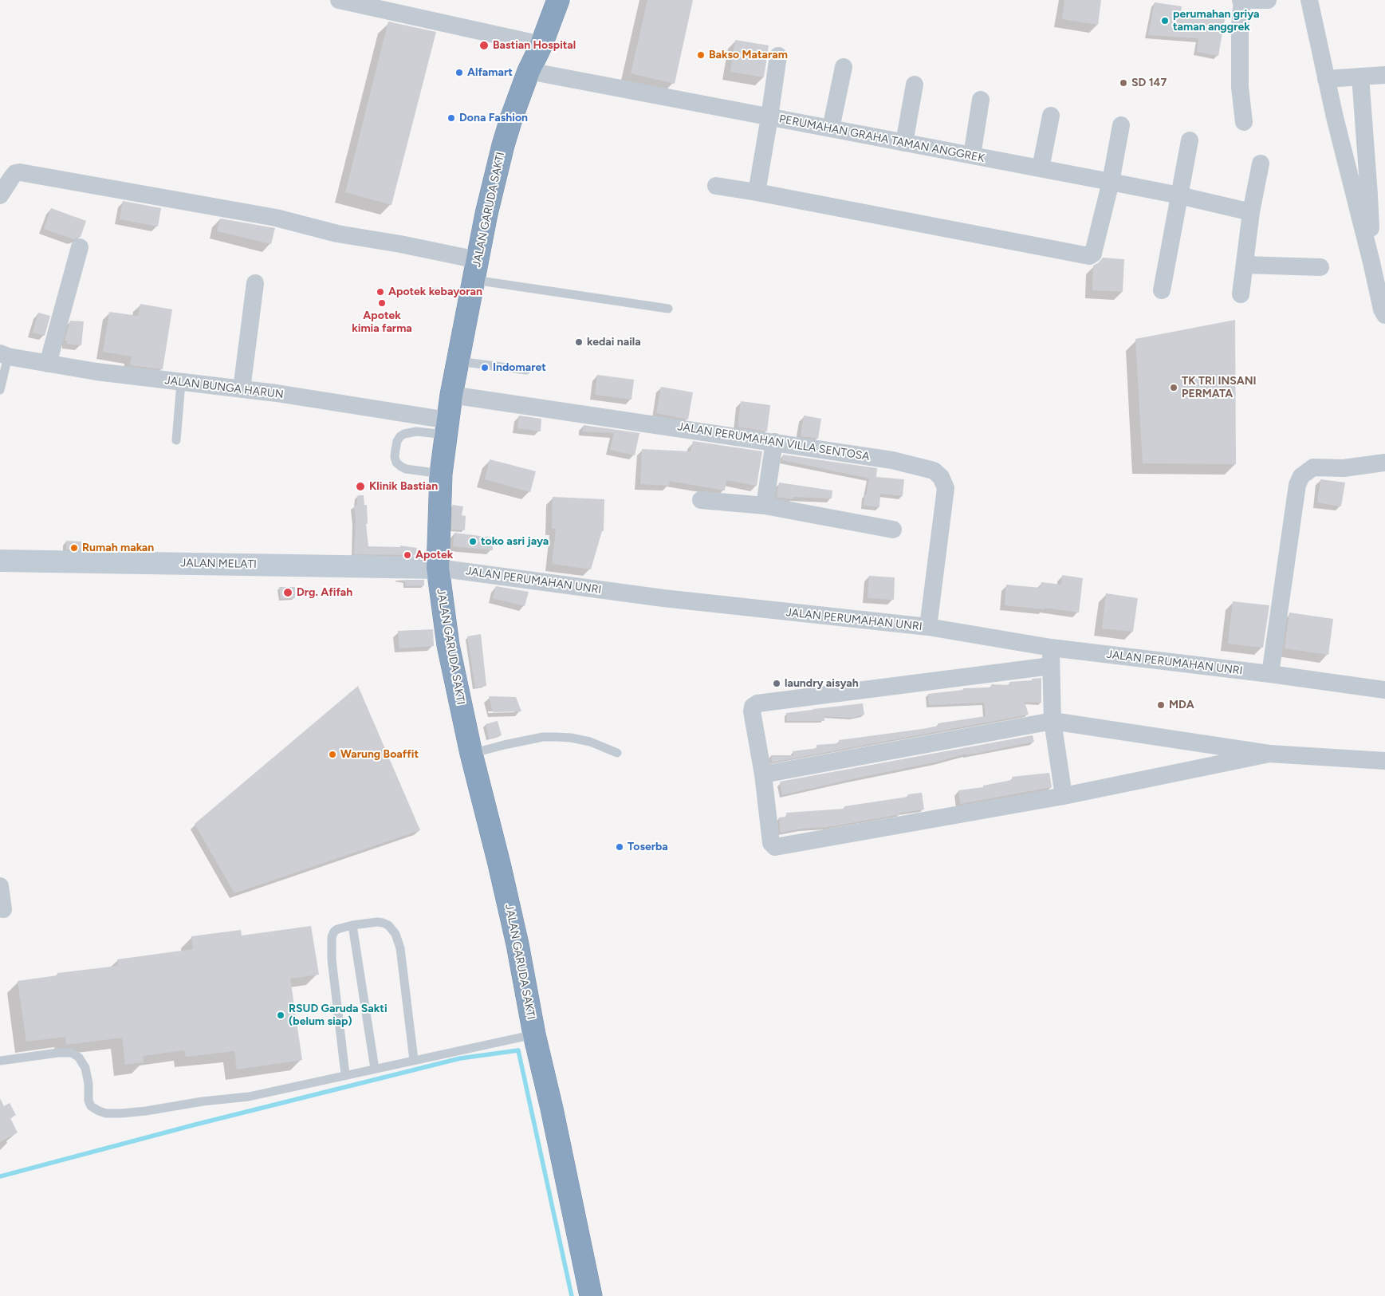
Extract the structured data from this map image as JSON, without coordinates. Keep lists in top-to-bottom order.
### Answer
{
  "streets": {
    "highway": ["JALAN GARUDA SAKTI"],
    "main road": ["JALAN MELATI"],
    "street": [
      "PERUMAHAN GRAHA TAMAN ANGGREK",
      "JALAN BUNGA HARUN",
      "JALAN PERUMAHAN VILLA SENTOSA",
      "JALAN PERUMAHAN UNRI"
    ]
  },
  "crossings": [
    ["PERUMAHAN GRAHA TAMAN ANGGREK", "JALAN GARUDA SAKTI"],
    ["JALAN GARUDA SAKTI", "JALAN BUNGA HARUN"],
    ["JALAN GARUDA SAKTI", "JALAN PERUMAHAN VILLA SENTOSA"],
    ["JALAN GARUDA SAKTI", "JALAN MELATI"],
    ["JALAN GARUDA SAKTI", "JALAN PERUMAHAN UNRI"],
    ["JALAN PERUMAHAN VILLA SENTOSA", "JALAN PERUMAHAN UNRI"],
    ["JALAN MELATI", "JALAN PERUMAHAN UNRI"]
  ],
  "places": [
    "perumahan griya taman anggrek",
    "Bastian Hospital",
    "Bakso Mataram",
    "Alfamart",
    "SD 147",
    "Dona Fashion",
    "Apotek kebayoran",
    "Apotek kimia farma",
    "kedai naila",
    "Indomaret",
    "TK TRI INSANI PERMATA",
    "Klinik Bastian",
    "toko asri jaya",
    "Rumah makan",
    "Apotek",
    "Drg. Afifah",
    "laundry aisyah",
    "MDA",
    "Warung Boaffit",
    "Toserba",
    "RSUD Garuda Sakti (belum siap)"
  ]
}
